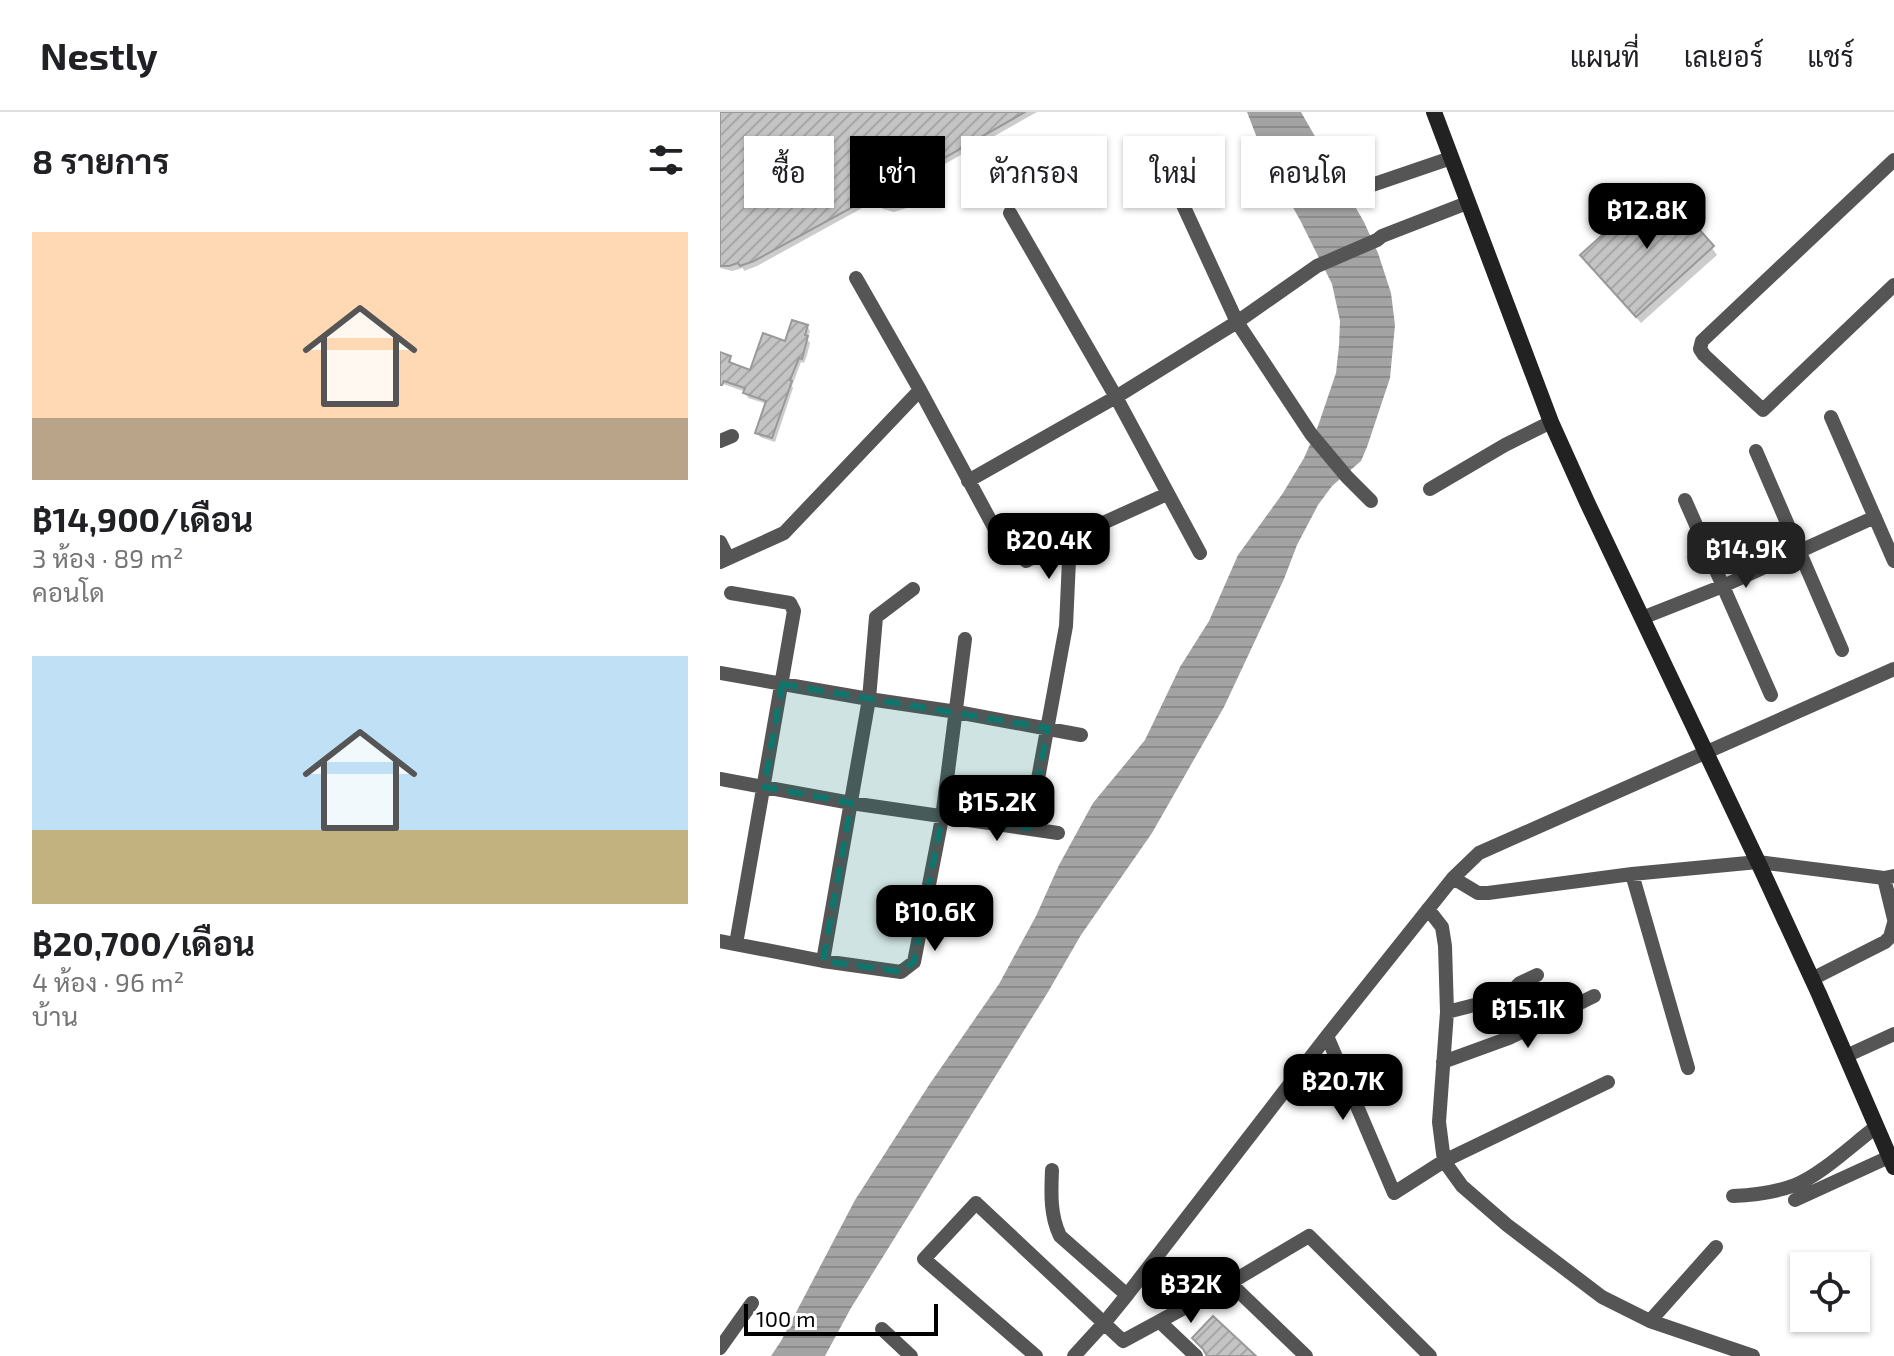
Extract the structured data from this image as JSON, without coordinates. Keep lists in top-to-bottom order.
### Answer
{
  "scale_bar": "100 m",
  "page": {
    "header": "Nestly",
    "nav": ["แผนที่", "เลเยอร์", "แชร์"],
    "heading": "8 รายการ",
    "chip": [
      "ซื้อ",
      "เช่า",
      "ตัวกรอง",
      "ใหม่",
      "คอนโด"
    ],
    "price": [
      "฿12.8K",
      "฿20.4K",
      "฿14.9K",
      "฿15.2K",
      "฿10.6K",
      "฿15.1K",
      "฿20.7K",
      "฿32K"
    ],
    "list": [
      {
        "name": "฿14,900/เดือน",
        "note": "3 ห้อง · 89 m² · คอนโด"
      },
      {
        "name": "฿20,700/เดือน",
        "note": "4 ห้อง · 96 m² · บ้าน"
      }
    ],
    "scale": "100 m"
  }
}
